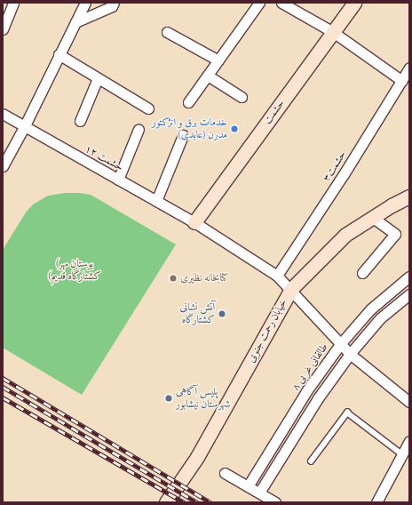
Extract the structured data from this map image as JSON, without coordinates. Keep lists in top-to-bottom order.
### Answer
{
  "streets": {
    "street": [
      "حشمت",
      "حشمت ۱۲",
      "حشمت۳",
      "خیابان رحمت جنوبی",
      "طالقانی غربی ۸"
    ]
  },
  "crossings": [
    ["حشمت", "حشمت ۱۲"],
    ["حشمت ۱۲", "حشمت۳"],
    ["حشمت ۱۲", "خیابان رحمت جنوبی"],
    ["حشمت ۱۲", "طالقانی غربی ۸"]
  ],
  "parks": ["(بوستان مهر (کشتارگاه قدیم"],
  "places": [
    "خدمات برق و انژکتور مدرن (عابدی)",
    "کتابخانه نظیری",
    "آتش نشانی کشتارگاه",
    "پلیس آگاهی شهرستان نیشابور"
  ]
}
